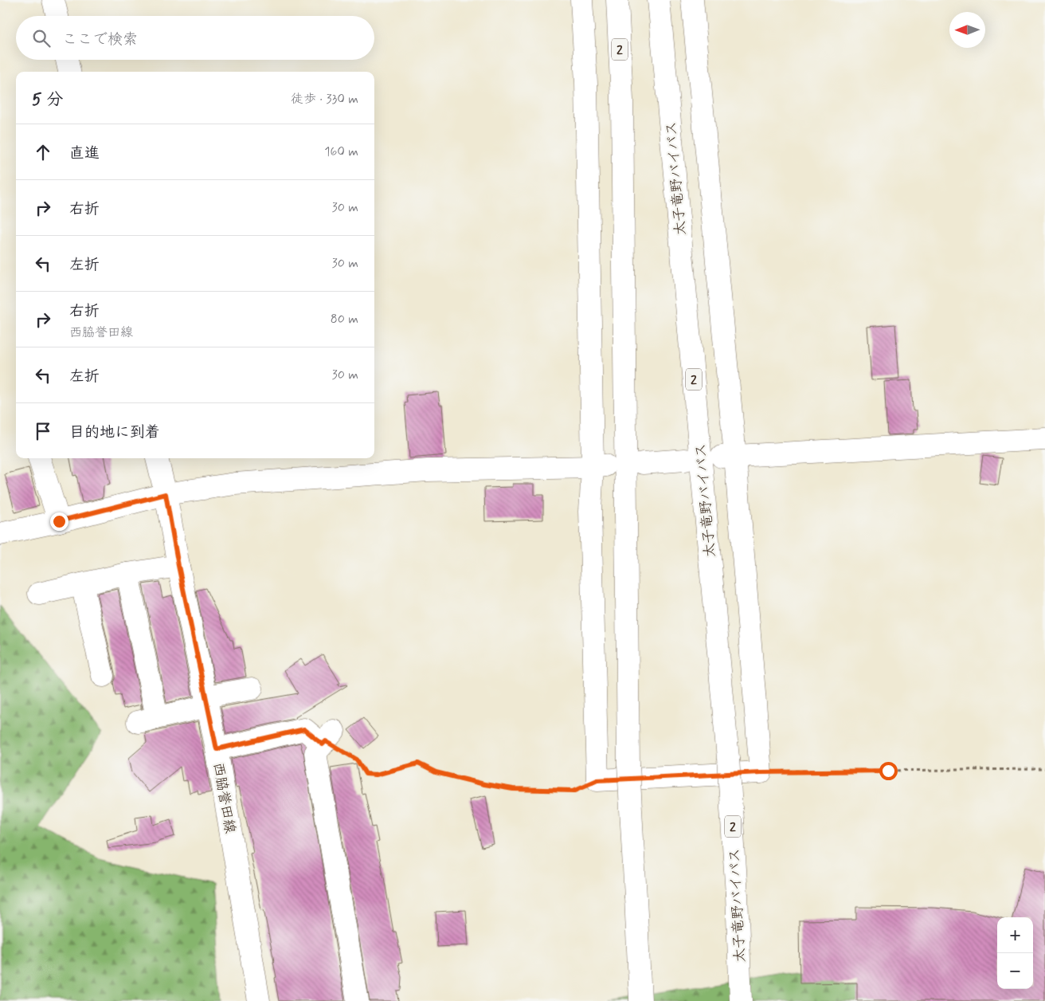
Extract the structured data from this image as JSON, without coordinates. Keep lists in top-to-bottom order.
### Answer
{
  "streets": {
    "main road": ["2", "太子竜野バイパス", "西脇誉田線"]
  },
  "north": "left",
  "page": {
    "search": "ここで検索",
    "heading": ["5 分", "徒歩 · 330 m"],
    "list": [
      ["直進", "160 m"],
      ["右折", "30 m"],
      ["左折", "30 m"],
      ["右折", "西脇誉田線", "80 m"],
      ["左折", "30 m"],
      "目的地に到着"
    ],
    "map_buttons": ["+", "−"]
  }
}
